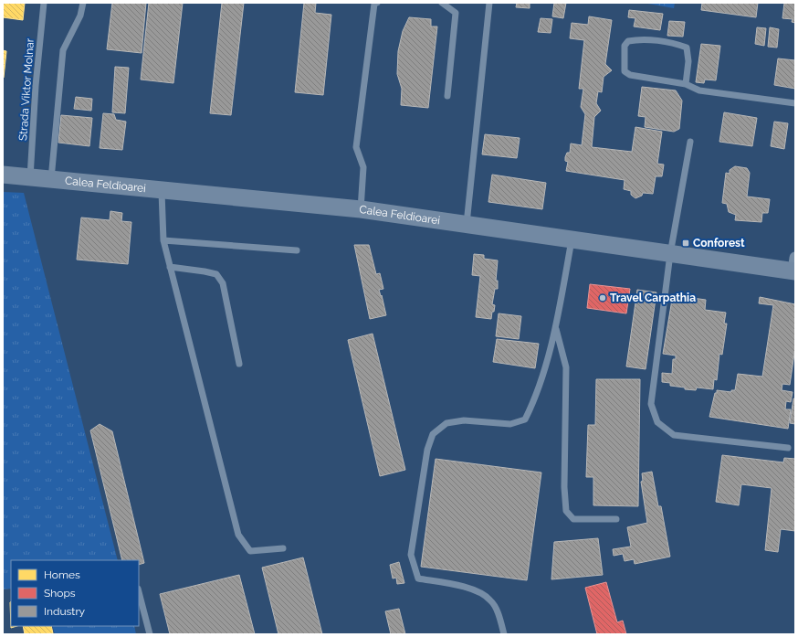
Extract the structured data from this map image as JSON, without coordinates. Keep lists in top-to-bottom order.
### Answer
{
  "streets": {
    "main road": ["Calea Feldioarei"],
    "lane": ["Strada Viktor Molnar"]
  },
  "crossings": [
    ["Strada Viktor Molnar", "Calea Feldioarei"]
  ],
  "places": {
    "transit": ["Conforest"],
    "other": ["Travel Carpathia"]
  },
  "legend": ["Homes", "Shops", "Industry"]
}
